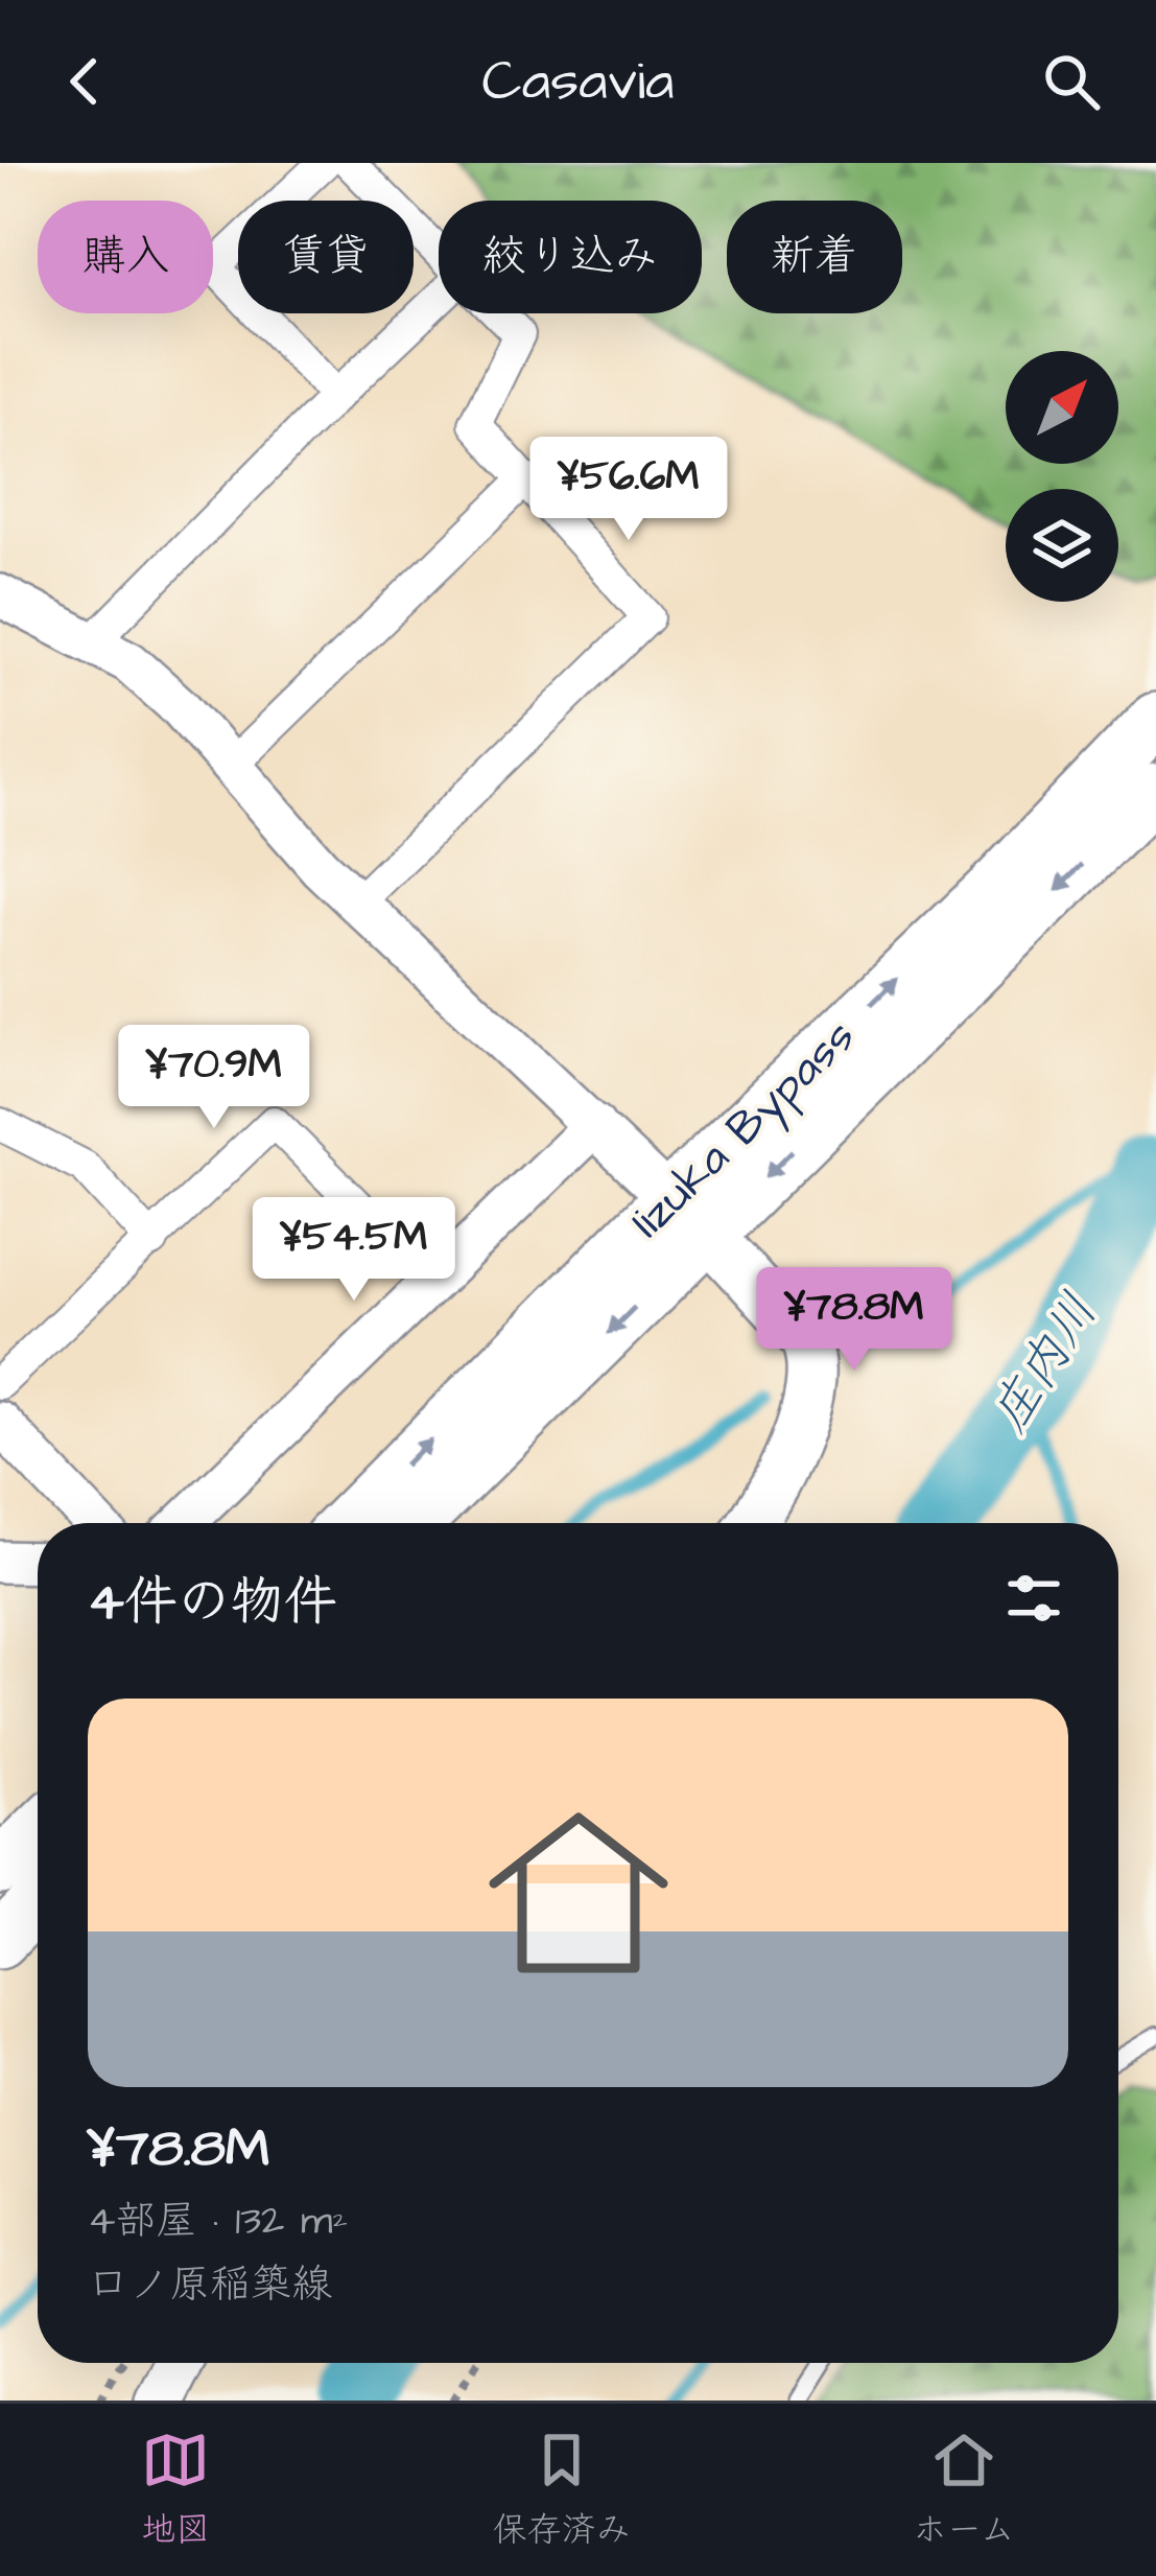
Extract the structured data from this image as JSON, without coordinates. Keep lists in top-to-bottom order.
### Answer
{
  "streets": {
    "highway": ["Iizuka Bypass"]
  },
  "water": ["庄内川"],
  "north": "top right",
  "page": {
    "header": "Casavia",
    "chip": [
      "購入",
      "賃貸",
      "絞り込み",
      "新着"
    ],
    "price": [
      "¥56.6M",
      "¥70.9M",
      "¥54.5M",
      "¥78.8M"
    ],
    "heading": "4件の物件",
    "list": [
      {
        "name": "¥78.8M",
        "note": "4部屋 · 132 m² · 口ノ原稲築線"
      }
    ],
    "tabs": ["地図", "保存済み", "ホーム"]
  }
}
